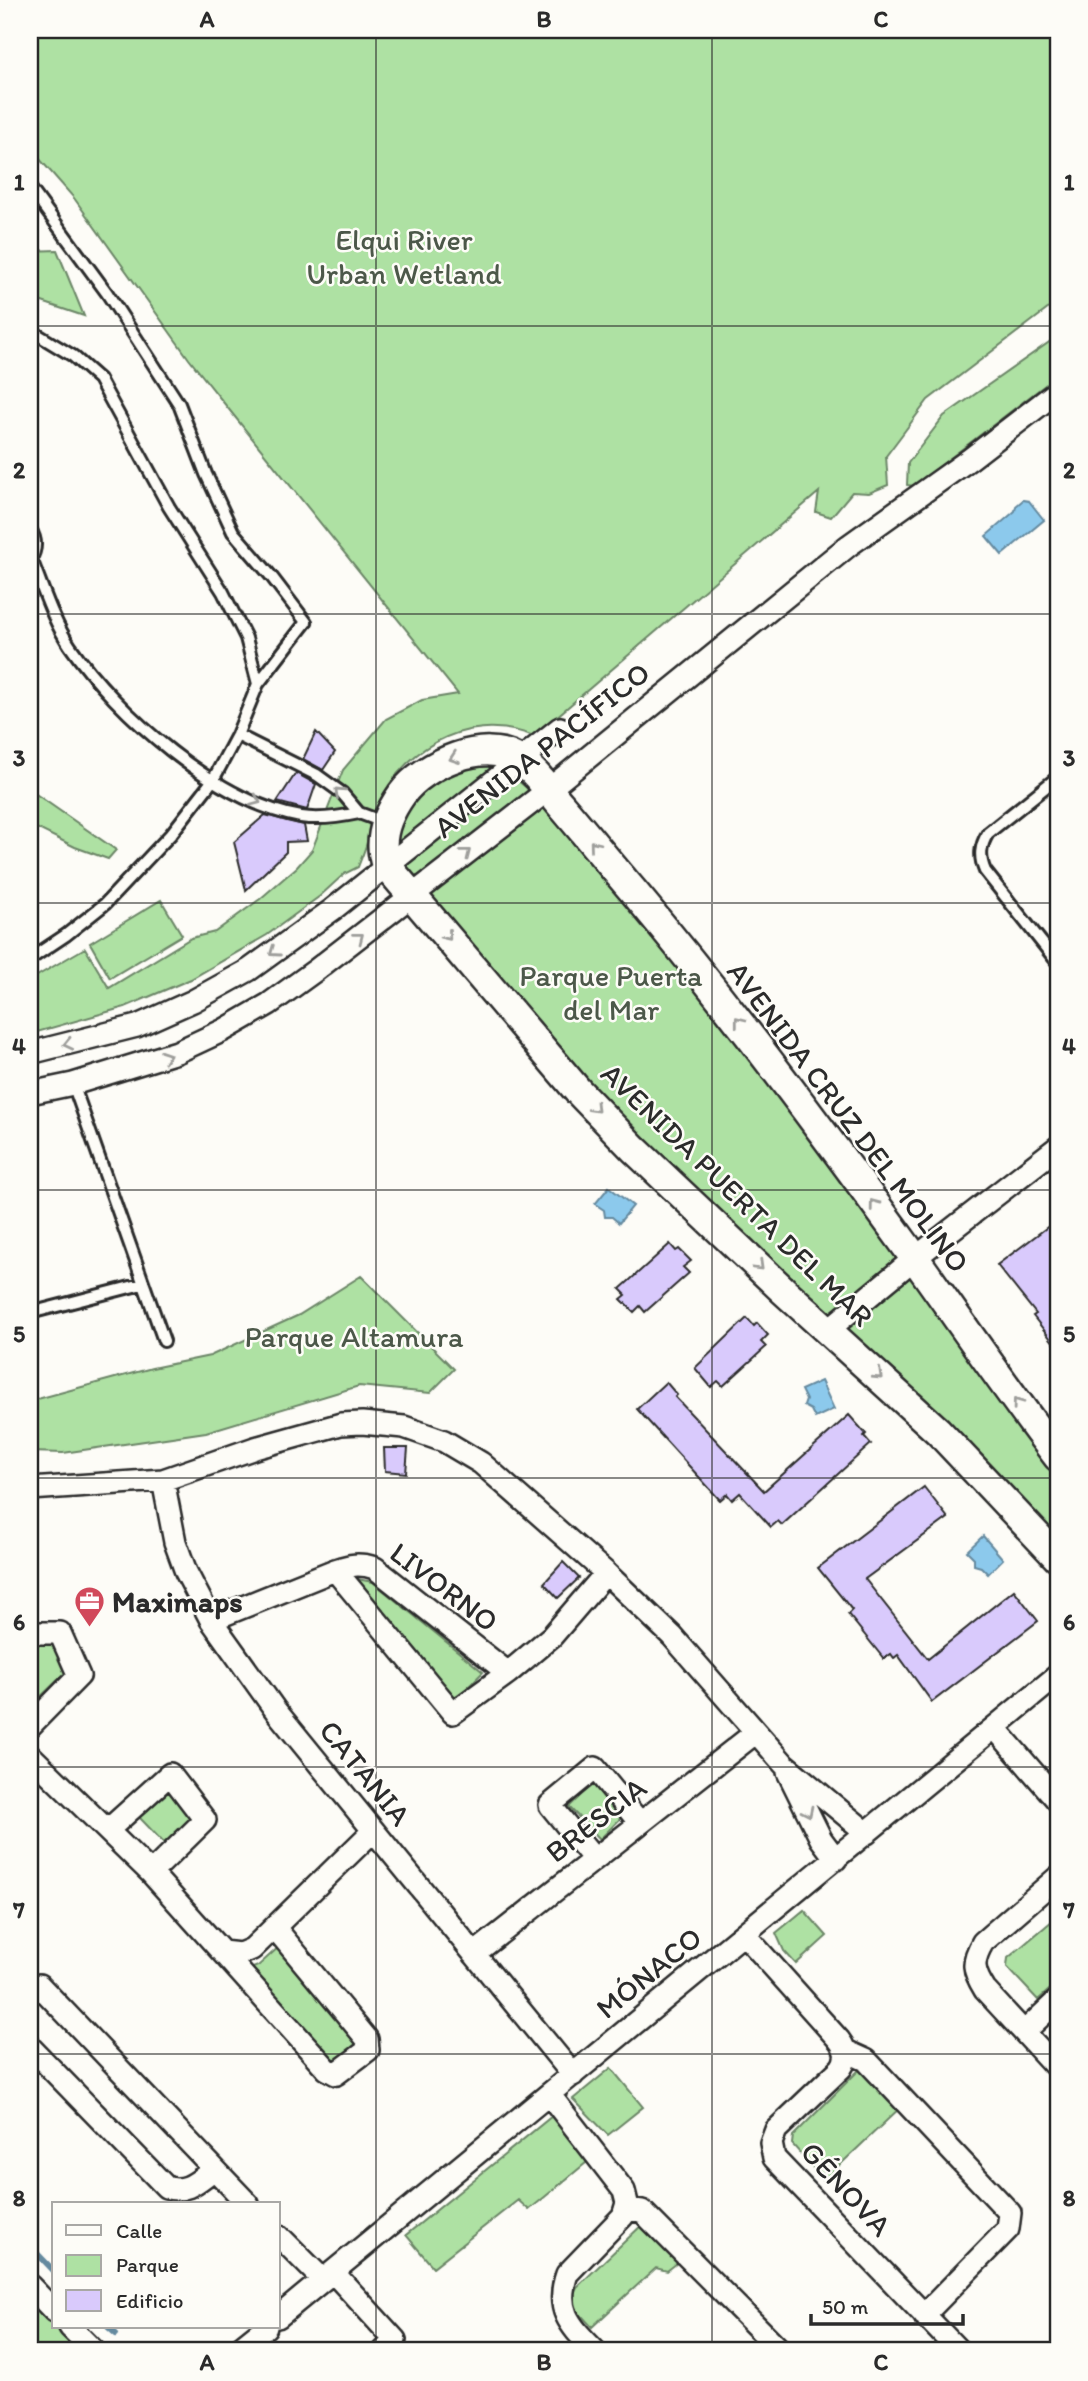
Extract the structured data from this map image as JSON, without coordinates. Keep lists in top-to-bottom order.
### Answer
{
  "streets": {
    "street": [
      "AVENIDA PACÍFICO",
      "AVENIDA CRUZ DEL MOLINO",
      "AVENIDA PUERTA DEL MAR",
      "LIVORNO",
      "CATANIA",
      "BRESCIA",
      "MÓNACO",
      "GÉNOVA"
    ]
  },
  "crossings": [
    ["AVENIDA PACÍFICO", "AVENIDA CRUZ DEL MOLINO"],
    ["AVENIDA PACÍFICO", "AVENIDA PUERTA DEL MAR"],
    ["LIVORNO", "CATANIA"],
    ["CATANIA", "BRESCIA"],
    ["CATANIA", "MÓNACO"]
  ],
  "one_way": ["AVENIDA CRUZ DEL MOLINO", "AVENIDA PUERTA DEL MAR"],
  "parks": ["Elqui River Urban Wetland", "Parque Puerta del Mar", "Parque Altamura"],
  "places": {
    "office": ["Maximaps"]
  },
  "legend": ["Calle", "Parque", "Edificio"],
  "scale_bar": "50 m",
  "grid": {
    "columns": ["A", "B", "C"],
    "rows": [
      "1",
      "2",
      "3",
      "4",
      "5",
      "6",
      "7",
      "8"
    ]
  }
}
